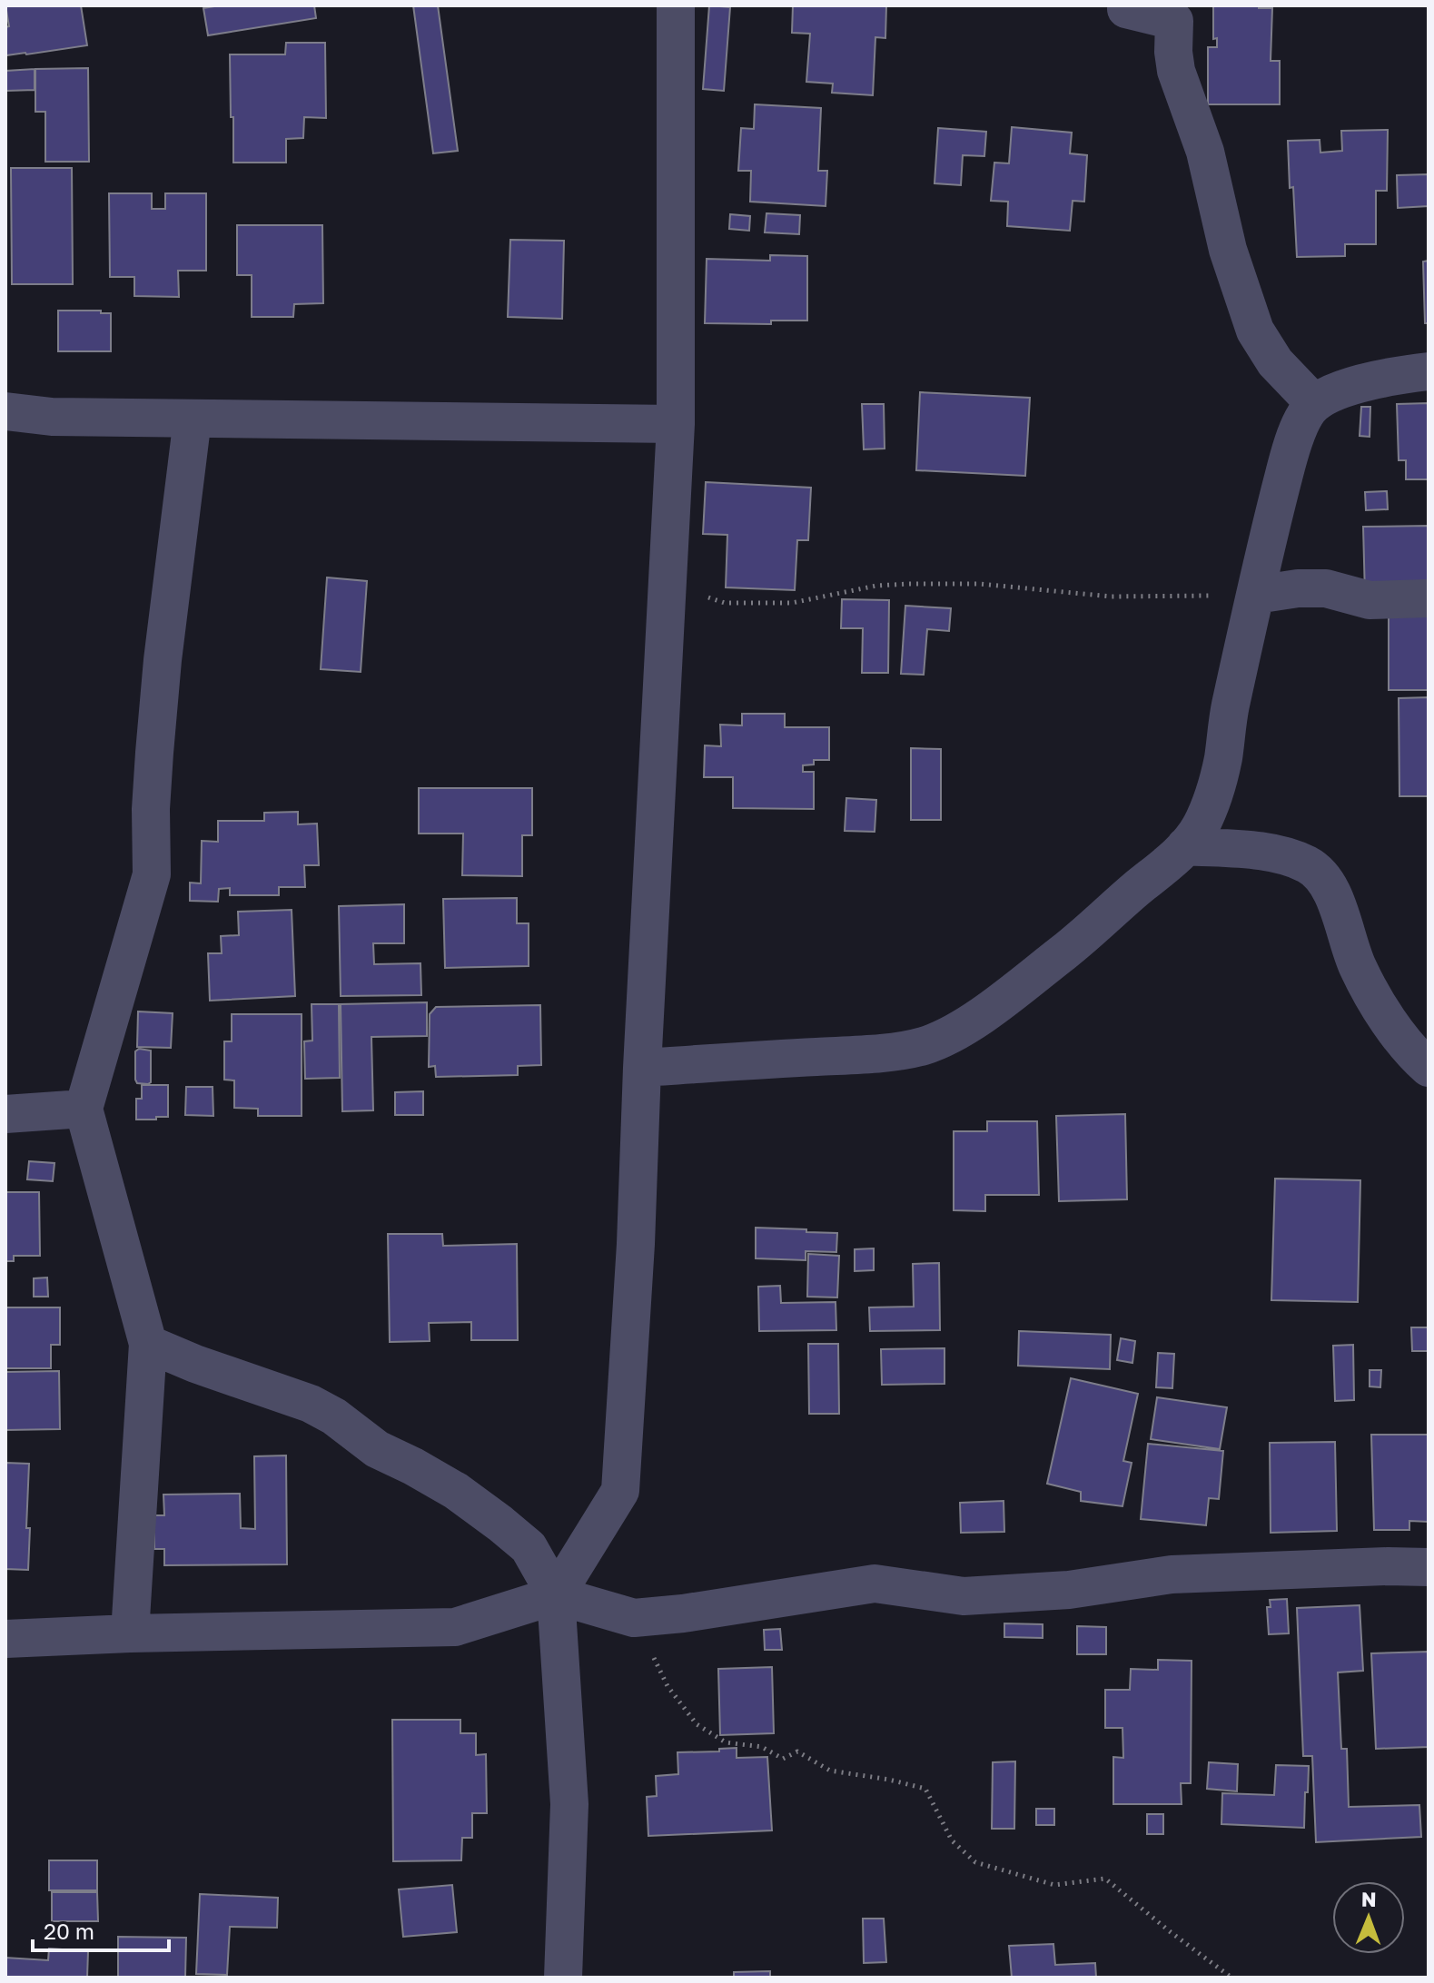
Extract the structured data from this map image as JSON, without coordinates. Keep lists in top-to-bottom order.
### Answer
{
  "scale_bar": "20 m",
  "north": "top"
}
